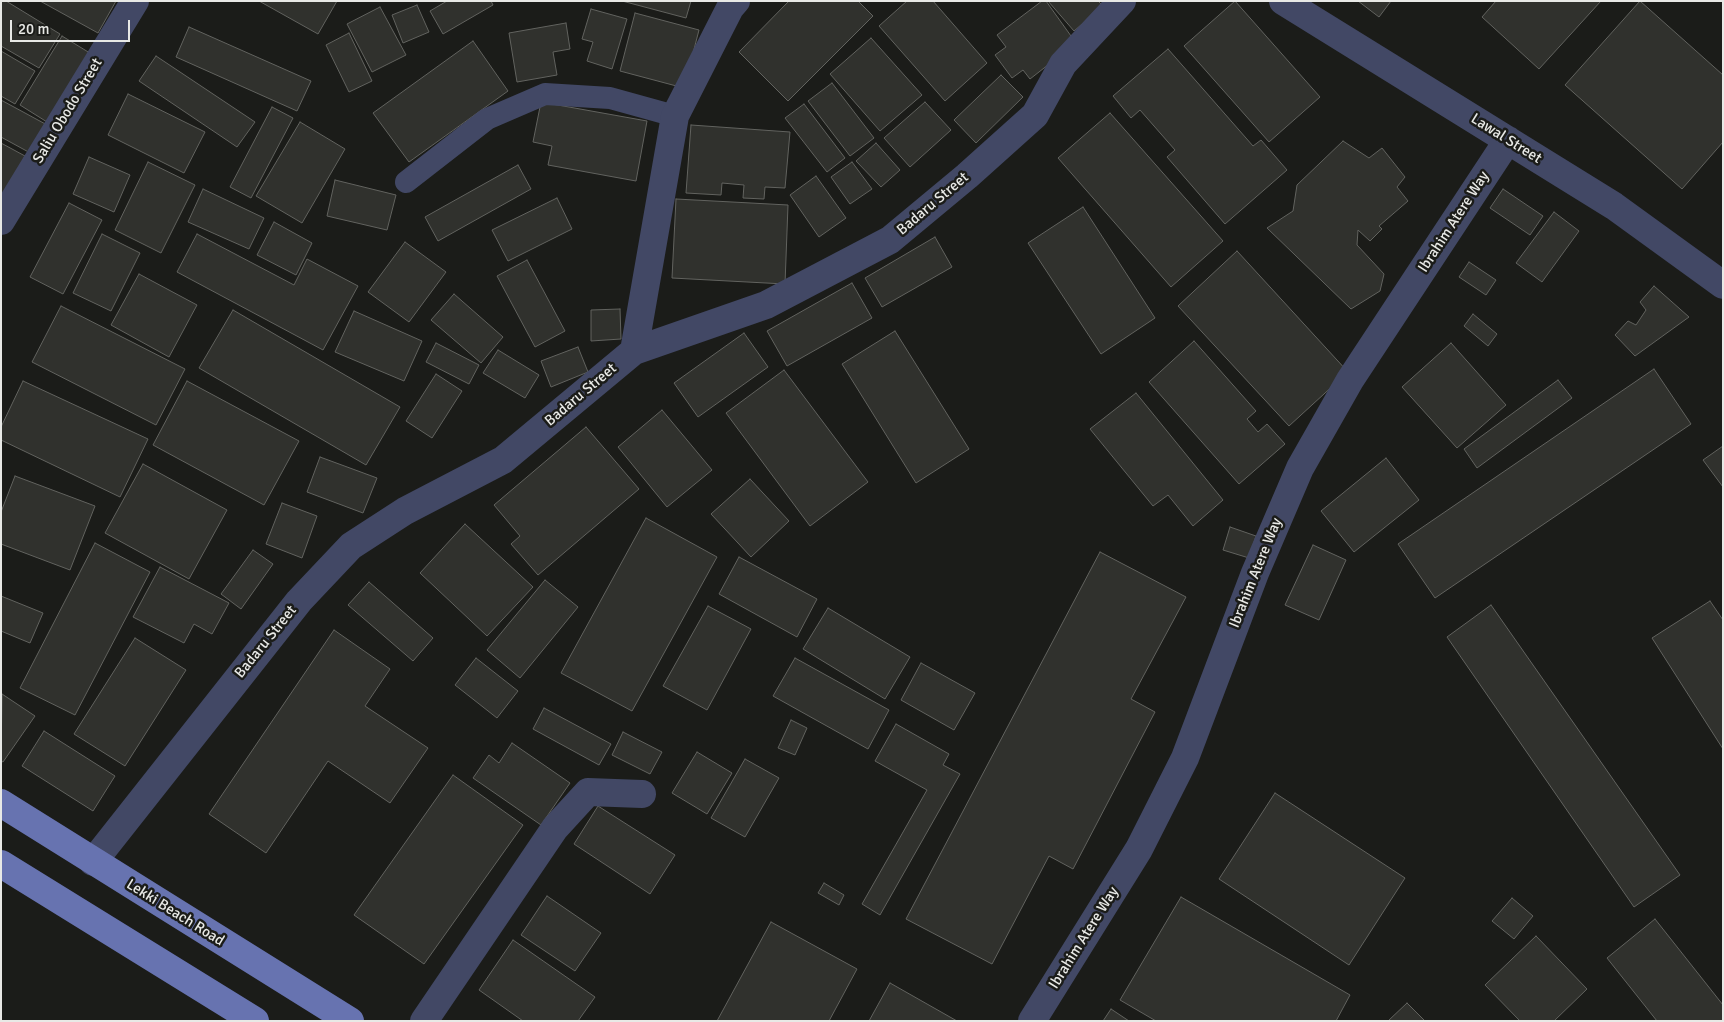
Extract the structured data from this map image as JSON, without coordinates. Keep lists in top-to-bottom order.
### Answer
{
  "streets": {
    "main road": ["Lekki Beach Road"],
    "street": [
      "Saliu Obodo Street",
      "Lawal Street",
      "Badaru Street",
      "Ibrahim Atere Way"
    ]
  },
  "crossings": [
    ["Lawal Street", "Ibrahim Atere Way"],
    ["Badaru Street", "Lekki Beach Road"]
  ],
  "scale_bar": "20 m"
}
